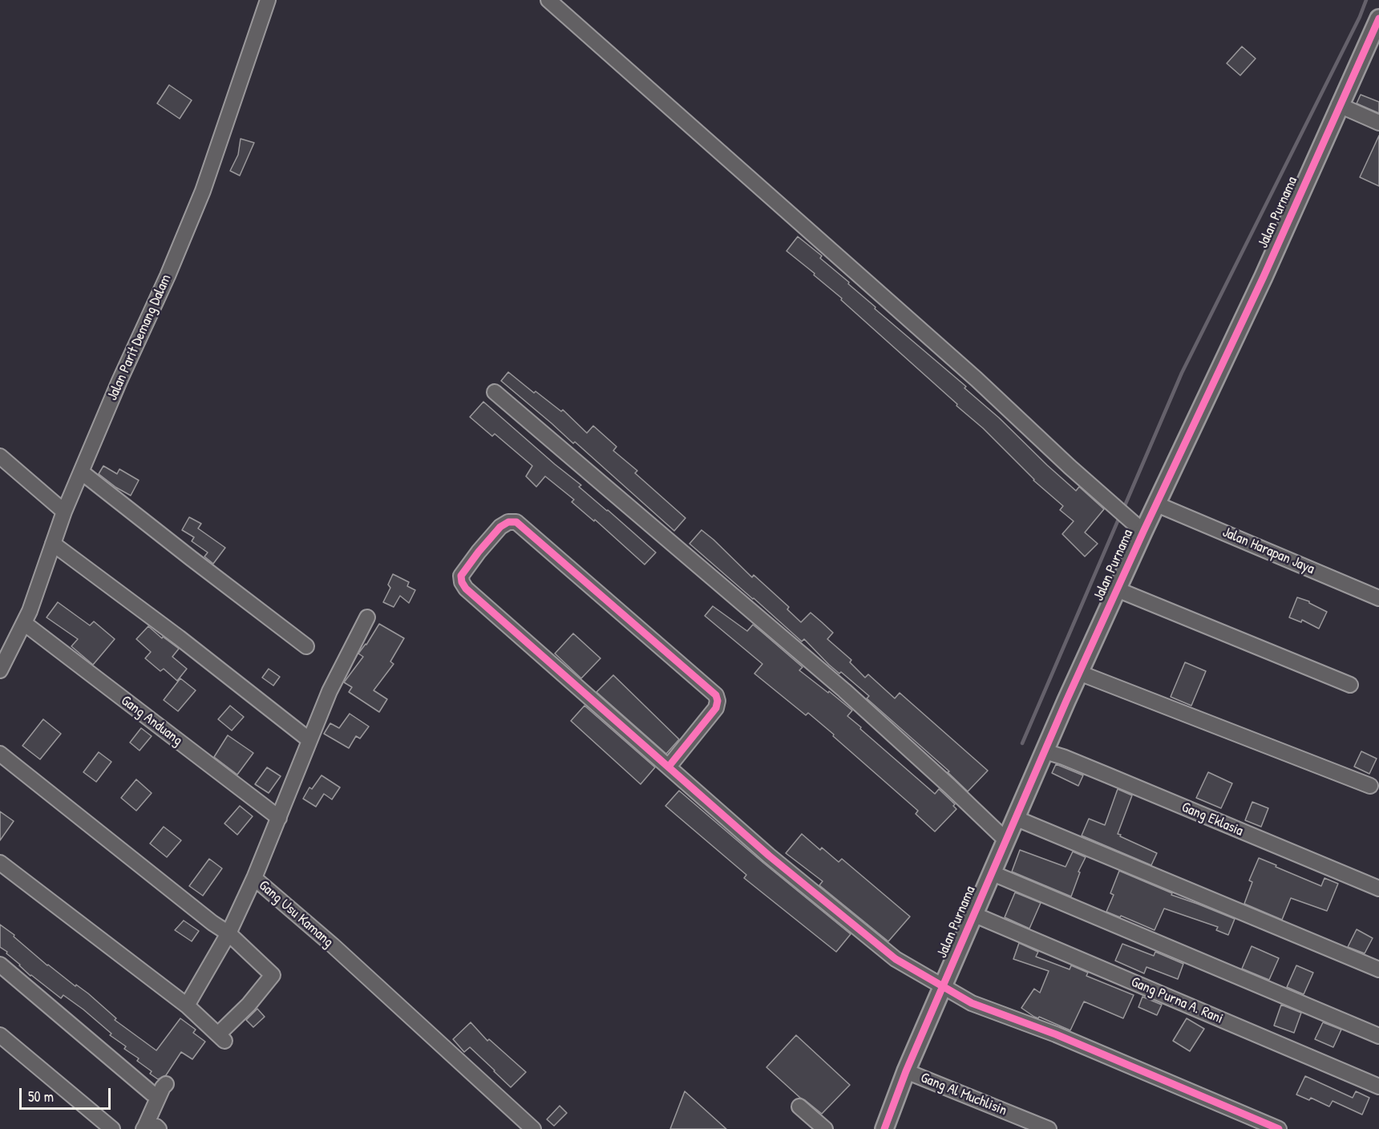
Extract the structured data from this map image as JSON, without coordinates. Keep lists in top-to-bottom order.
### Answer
{
  "streets": {
    "street": [
      "Jalan Purnama",
      "Jalan Parit Demang Dalam",
      "Jalan Harapan Jaya",
      "Gang Anduang",
      "Gang Eklasia",
      "Gang Usu Kamang",
      "Gang Purna A. Rani",
      "Gang Al Muchlisin"
    ]
  },
  "crossings": [
    ["Jalan Purnama", "Jalan Harapan Jaya"],
    ["Jalan Purnama", "Gang Eklasia"],
    ["Jalan Purnama", "Gang Purna A. Rani"],
    ["Jalan Purnama", "Gang Al Muchlisin"],
    ["Jalan Parit Demang Dalam", "Gang Anduang"]
  ],
  "scale_bar": "50 m"
}
